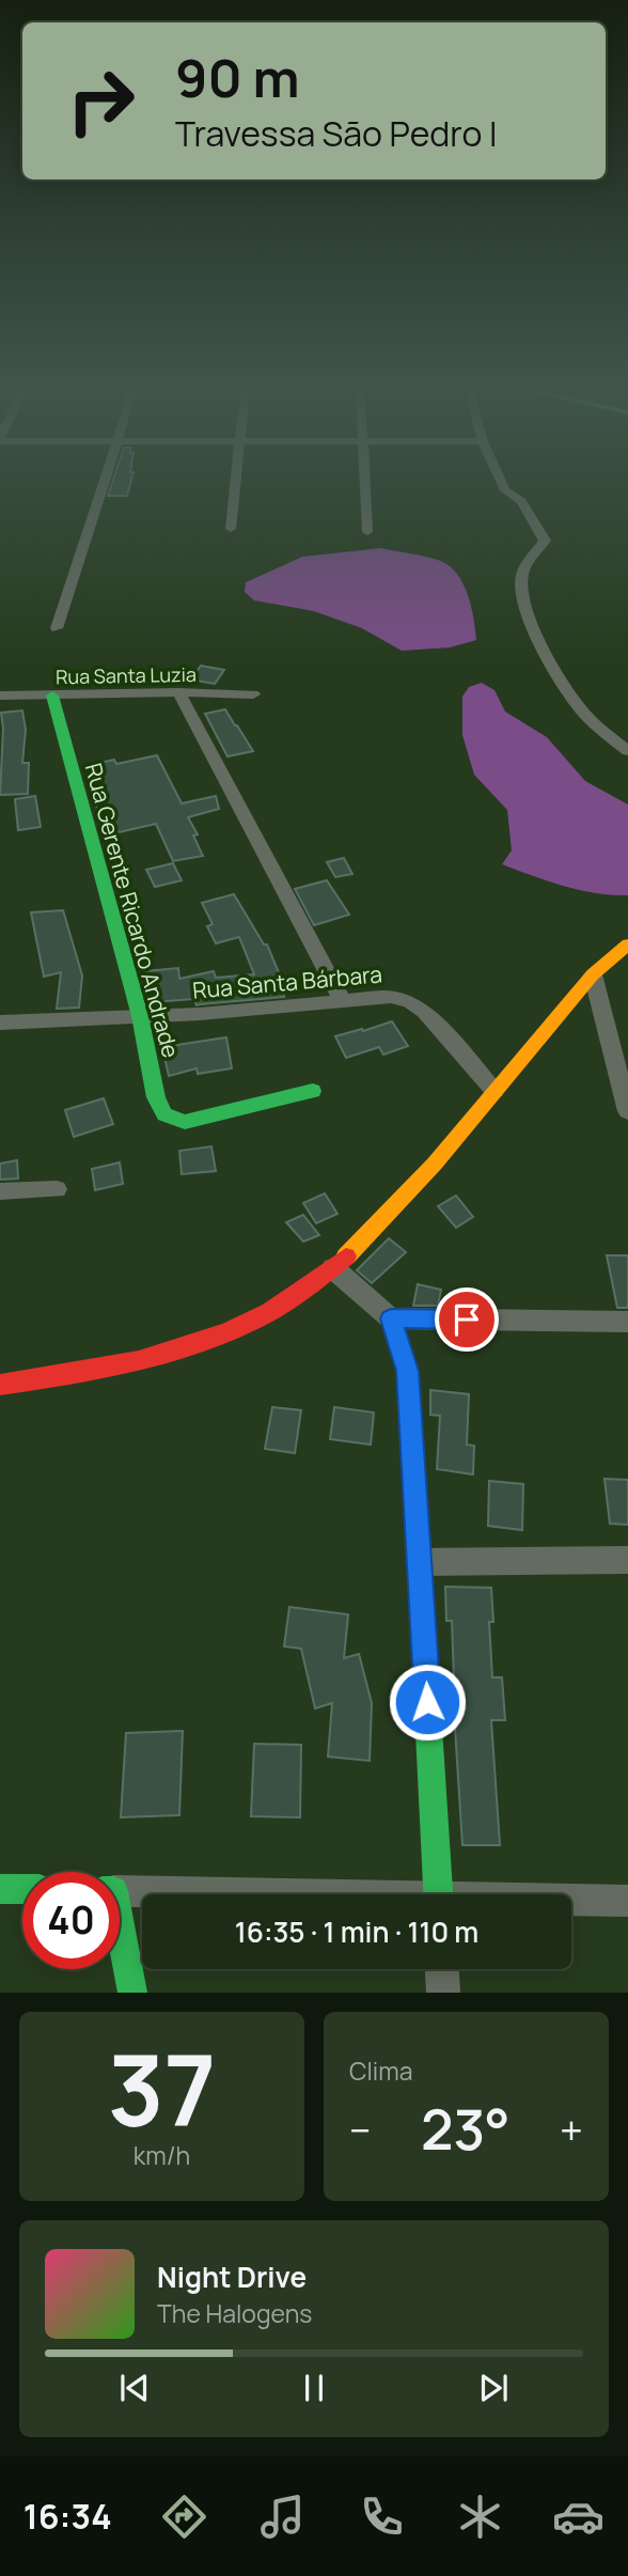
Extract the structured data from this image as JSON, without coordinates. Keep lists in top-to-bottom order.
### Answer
{
  "streets": {
    "street": ["Rua Santa Luzia", "Rua Gerente Ricardo Andrade", "Rua Santa Bárbara"]
  },
  "crossings": [
    ["Rua Santa Luzia", "Rua Gerente Ricardo Andrade"],
    ["Rua Gerente Ricardo Andrade", "Rua Santa Bárbara"]
  ],
  "page": {
    "turn": ["90 m", "Travessa São Pedro I"],
    "limit": "40",
    "trip": "16:35 · 1 min · 110 m",
    "tile": [
      ["37", "km/h"],
      "Clima"
    ],
    "heat": ["−", "23°", "+"],
    "song": ["Night Drive", "The Halogens"],
    "tabs": "16:34"
  }
}
